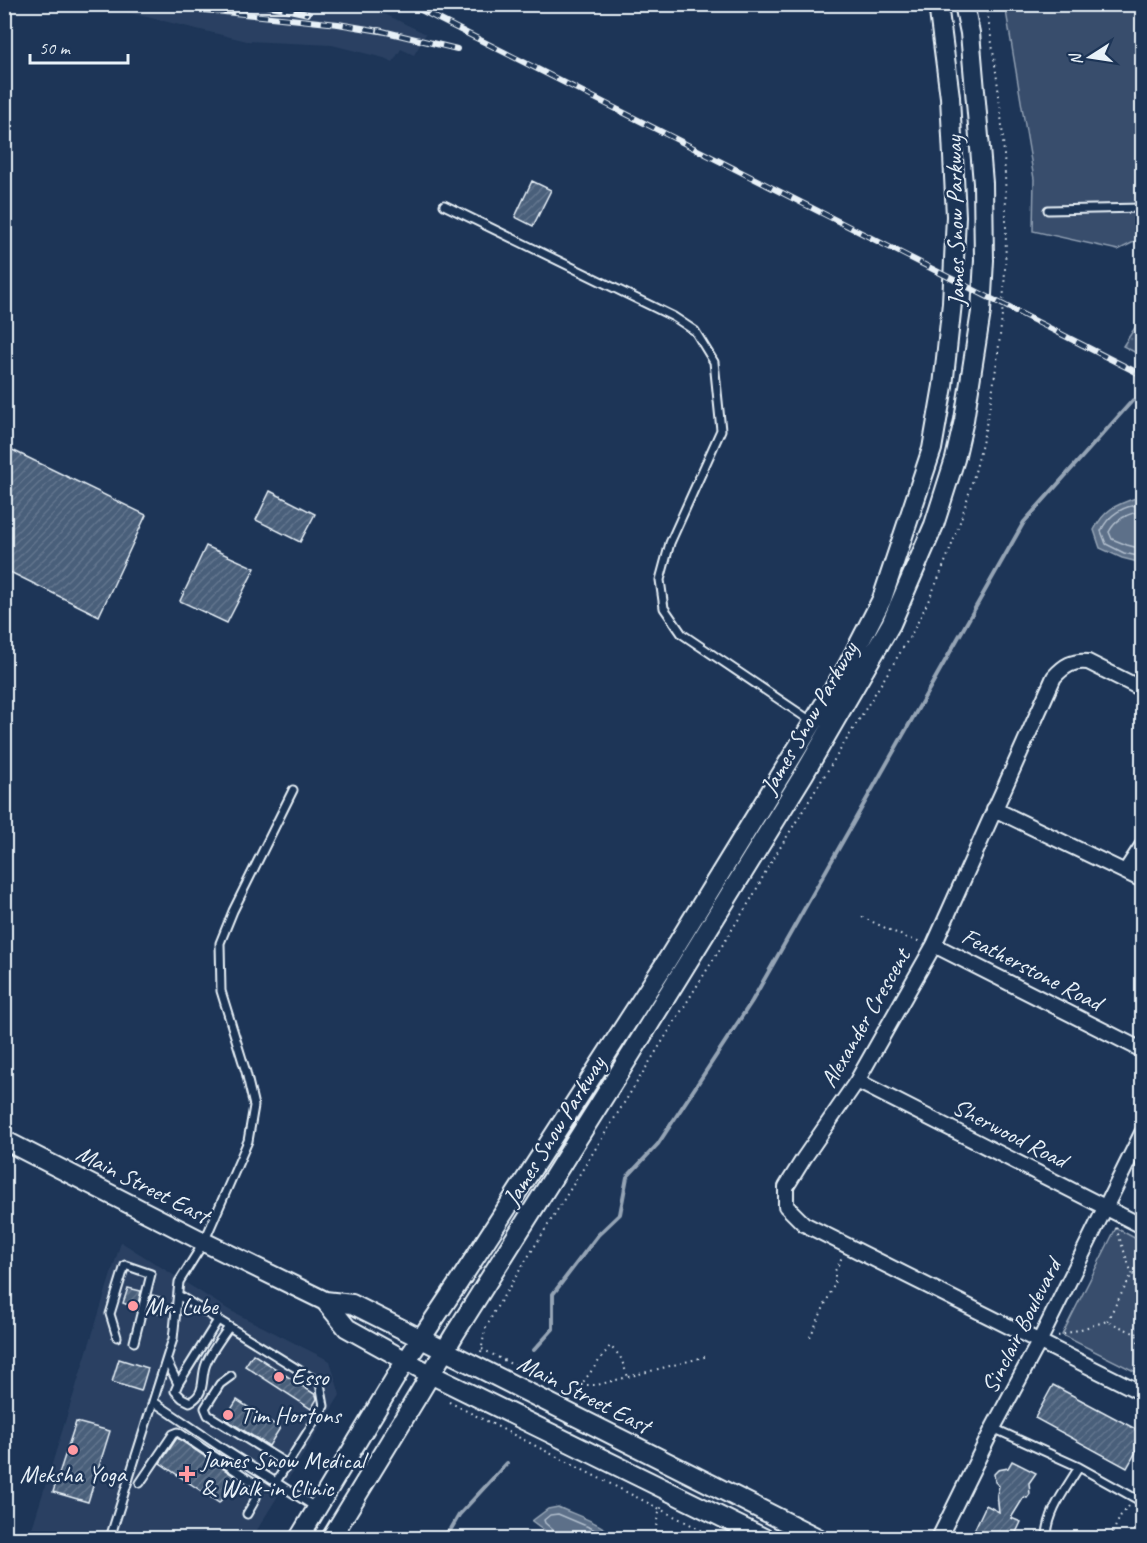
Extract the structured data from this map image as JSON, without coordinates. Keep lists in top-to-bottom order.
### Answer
{
  "streets": {
    "main road": ["James Snow Parkway", "Main Street East"],
    "street": [
      "Featherstone Road",
      "Alexander Crescent",
      "Sherwood Road",
      "Sinclair Boulevard"
    ]
  },
  "crossings": [
    ["James Snow Parkway", "Main Street East"],
    ["Featherstone Road", "Alexander Crescent"],
    ["Alexander Crescent", "Sherwood Road"],
    ["Alexander Crescent", "Sinclair Boulevard"],
    ["Sherwood Road", "Sinclair Boulevard"]
  ],
  "places": {
    "other": [
      "Mr. Lube",
      "Esso",
      "Tim Hortons",
      "Meksha Yoga"
    ],
    "health": ["James Snow Medical & Walk-in Clinic"]
  },
  "scale_bar": "50 m",
  "north": "left"
}
